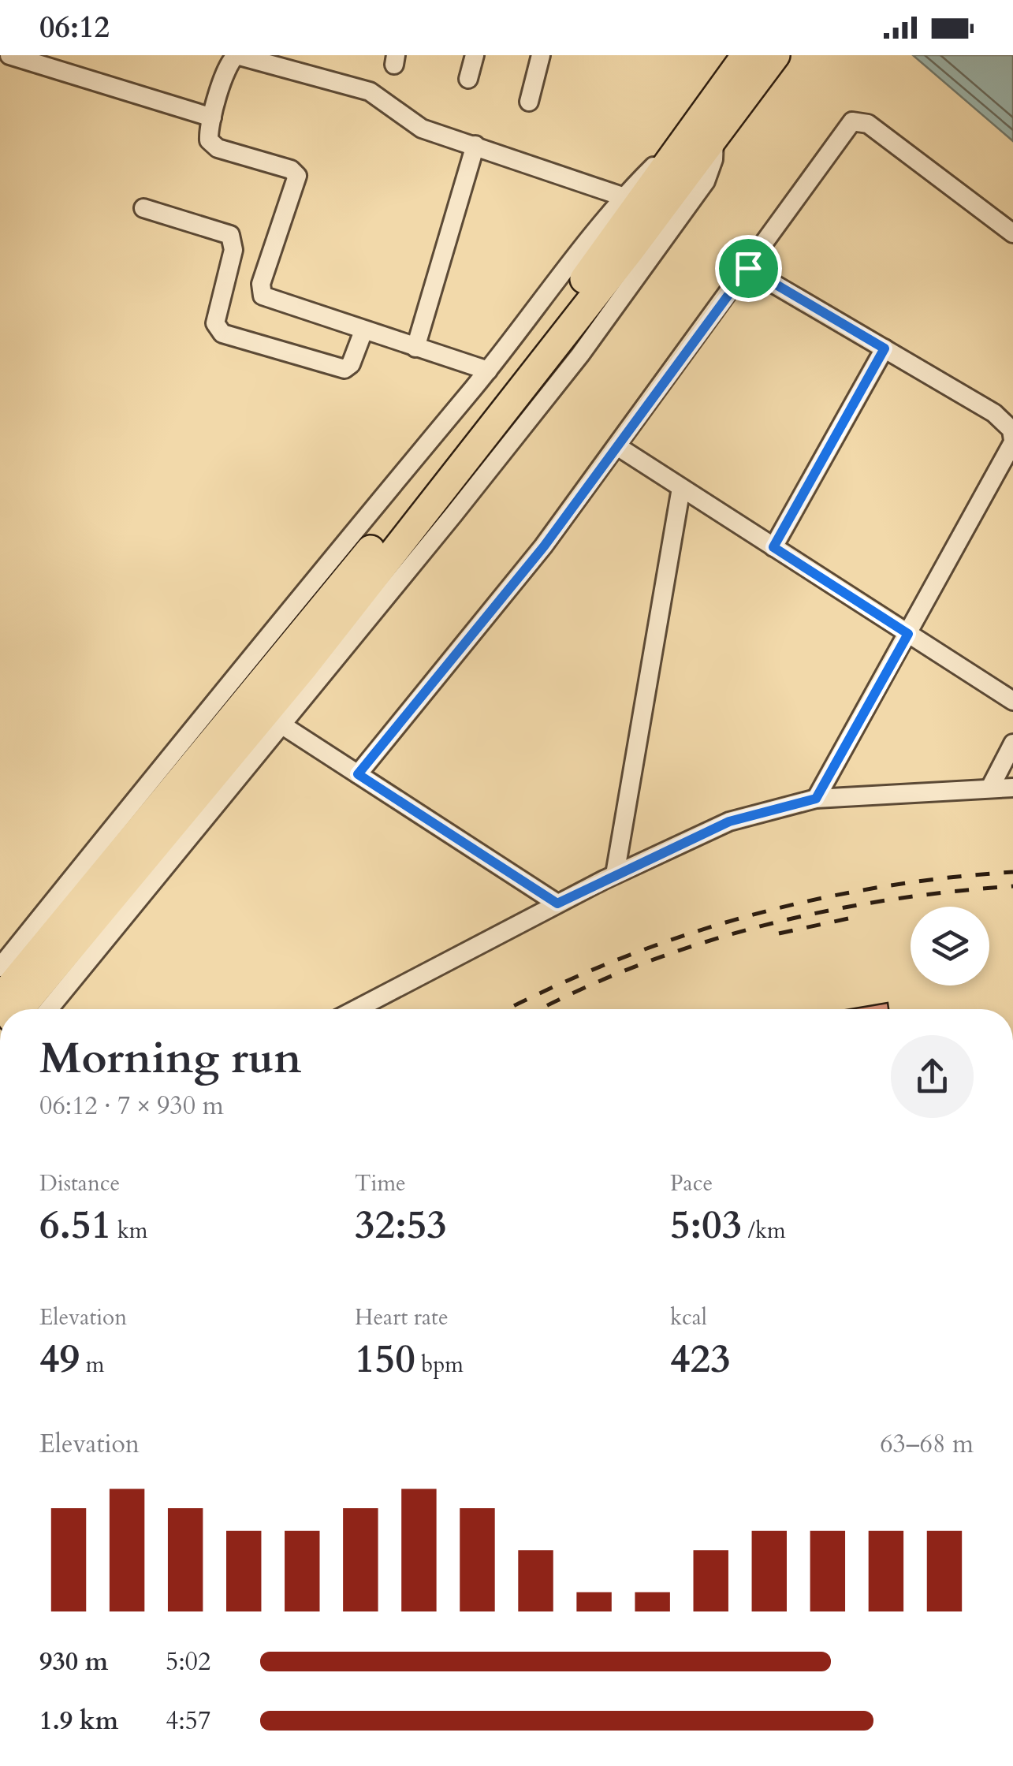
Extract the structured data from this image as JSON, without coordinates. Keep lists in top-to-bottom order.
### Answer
{
  "page": {
    "status": "06:12",
    "heading": ["Morning run", "06:12 · 7 × 930 m"],
    "stats": [
      ["Distance", "6.51 km"],
      ["Time", "32:53"],
      ["Pace", "5:03 /km"],
      ["Elevation", "49 m"],
      ["Heart rate", "150 bpm"],
      ["kcal", "423"]
    ],
    "chart": ["Elevation", "63–68 m"],
    "list": [
      {
        "name": "930 m",
        "note": "5:02"
      },
      {
        "name": "1.9 km",
        "note": "4:57"
      }
    ]
  }
}
